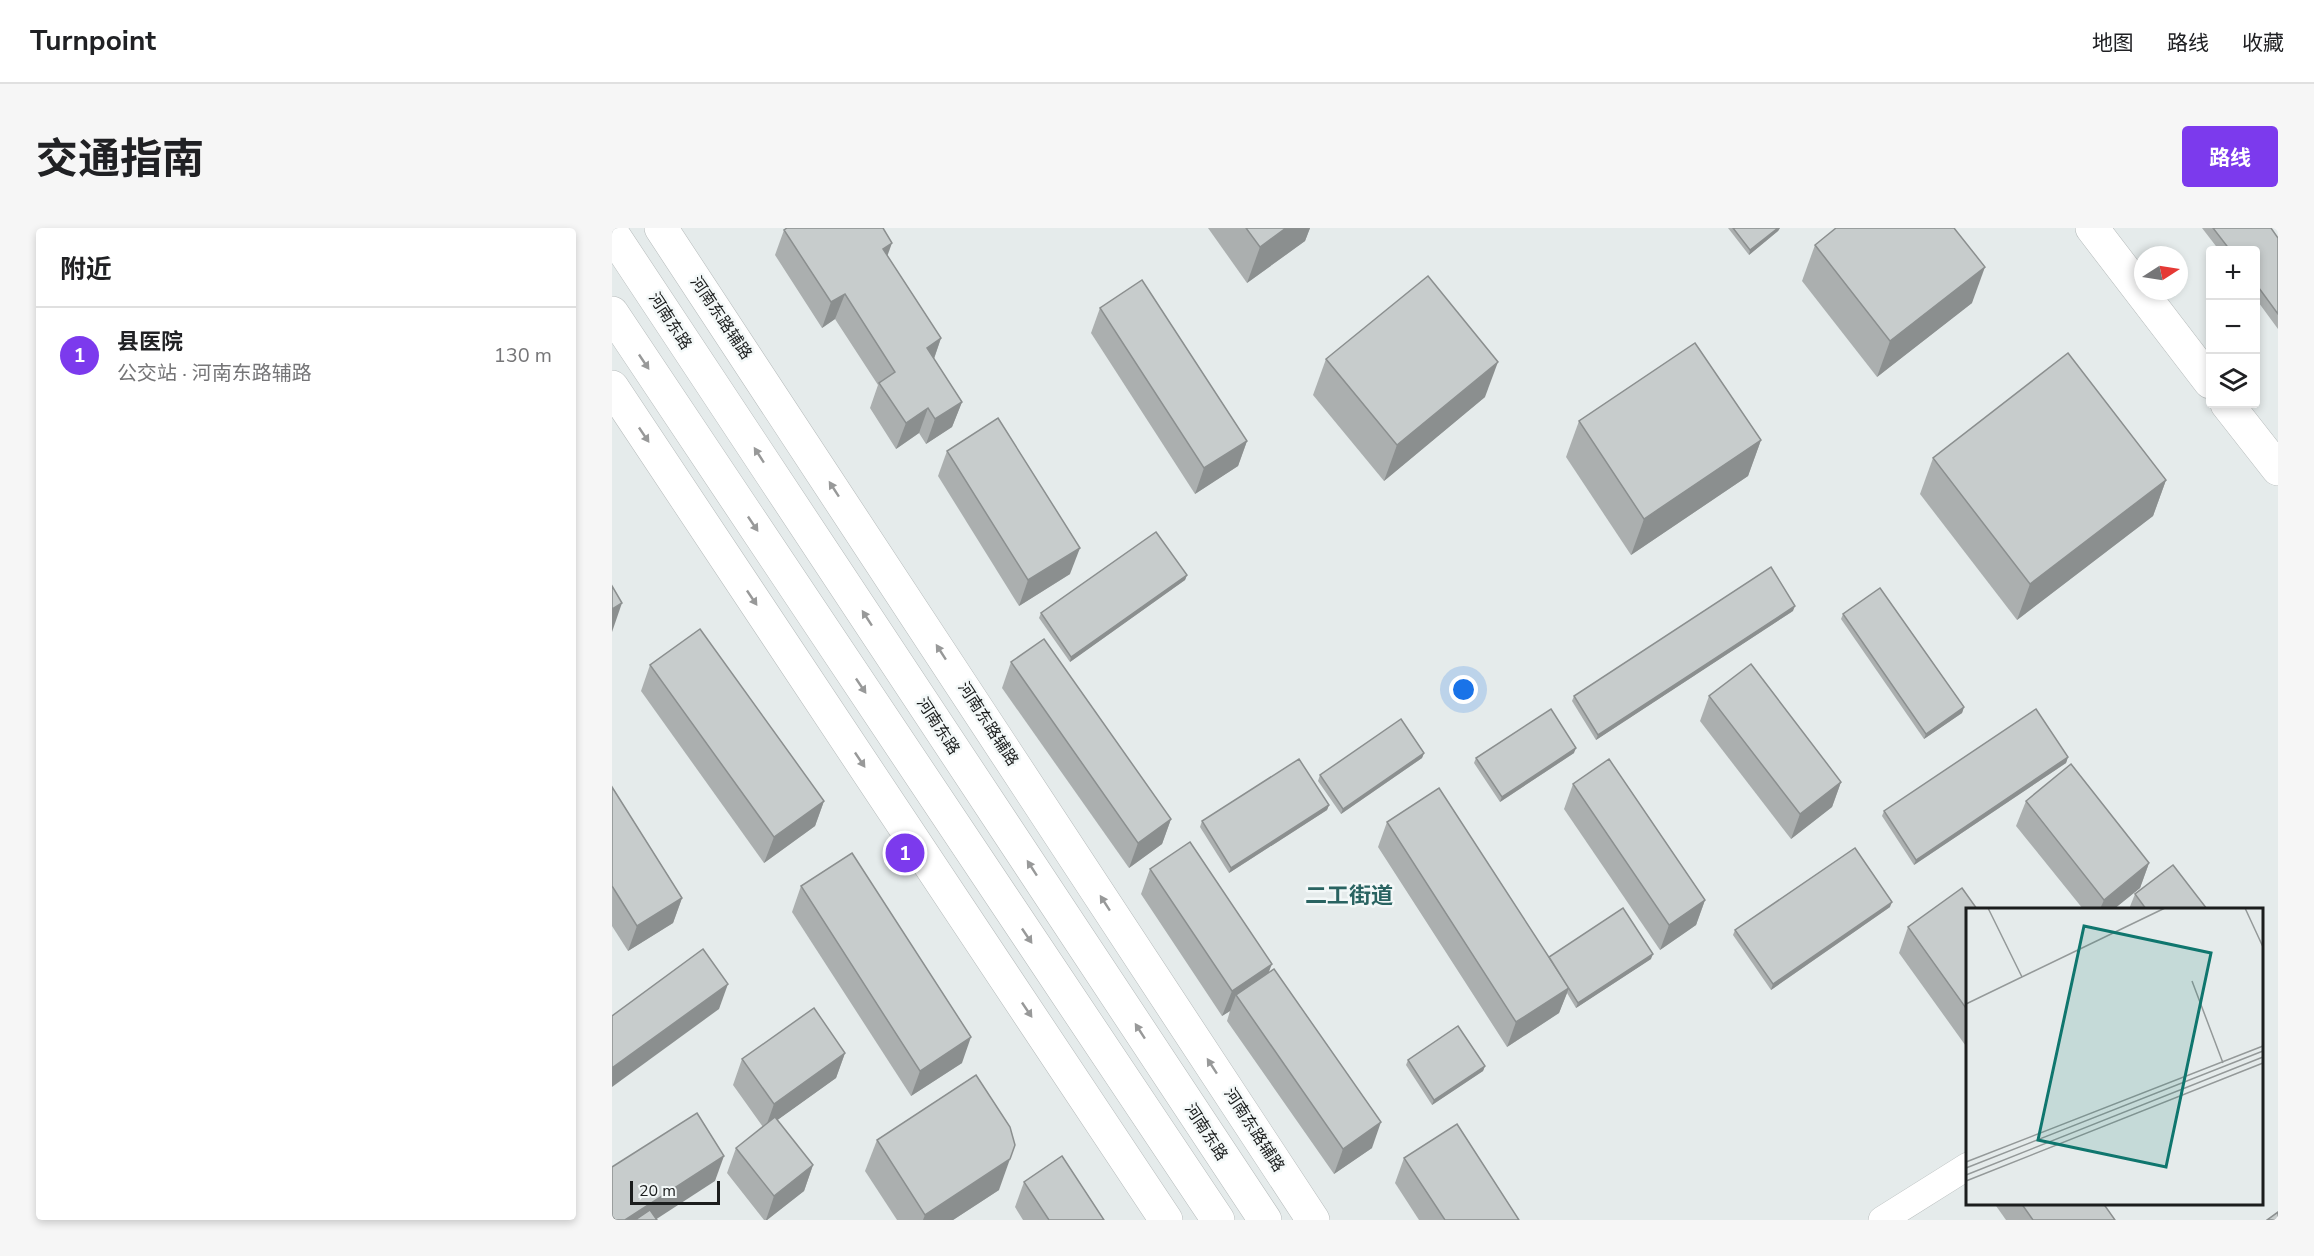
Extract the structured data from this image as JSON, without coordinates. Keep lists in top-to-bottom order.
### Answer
{
  "streets": {
    "street": ["河南东路辅路", "河南东路"]
  },
  "districts": ["二工街道"],
  "scale_bar": "20 m",
  "north": "right",
  "page": {
    "header": "Turnpoint",
    "nav": ["地图", "路线", "收藏"],
    "title": "交通指南",
    "buttons": "路线",
    "heading": "附近",
    "map_buttons": ["+", "−"],
    "list": [
      {
        "mark": "1",
        "name": "县医院",
        "note": "公交站 · 河南东路辅路",
        "value": "130 m"
      }
    ],
    "pins": "1",
    "scale": "20 m"
  }
}
